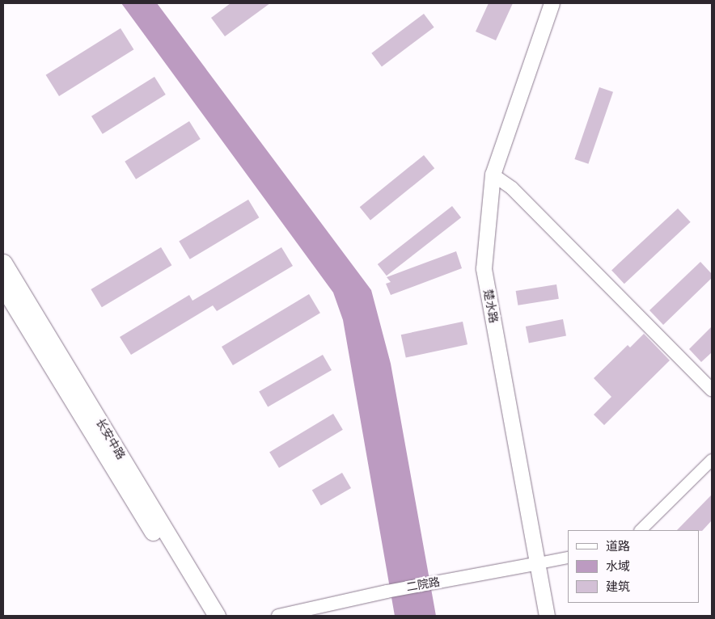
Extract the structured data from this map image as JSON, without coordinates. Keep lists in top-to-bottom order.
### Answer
{
  "streets": {
    "main road": ["楚水路", "长安中路"],
    "street": ["二院路"]
  },
  "crossings": [
    ["楚水路", "二院路"]
  ],
  "legend": ["道路", "水域", "建筑"]
}
